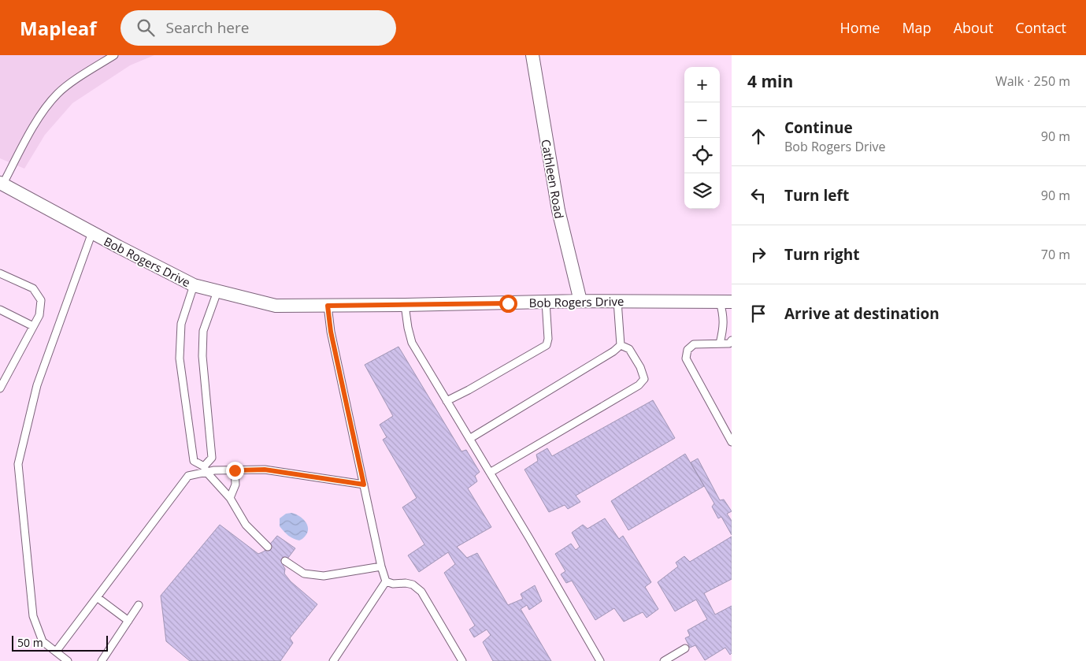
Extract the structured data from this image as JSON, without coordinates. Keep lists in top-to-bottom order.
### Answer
{
  "streets": {
    "street": ["Cathleen Road", "Bob Rogers Drive"]
  },
  "crossings": [
    ["Cathleen Road", "Bob Rogers Drive"]
  ],
  "scale_bar": "50 m",
  "page": {
    "header": "Mapleaf",
    "search": "Search here",
    "nav": [
      "Home",
      "Map",
      "About",
      "Contact"
    ],
    "heading": ["4 min", "Walk · 250 m"],
    "map_buttons": ["+", "−"],
    "list": [
      ["Continue", "Bob Rogers Drive", "90 m"],
      ["Turn left", "90 m"],
      ["Turn right", "70 m"],
      "Arrive at destination"
    ],
    "scale": "50 m"
  }
}
